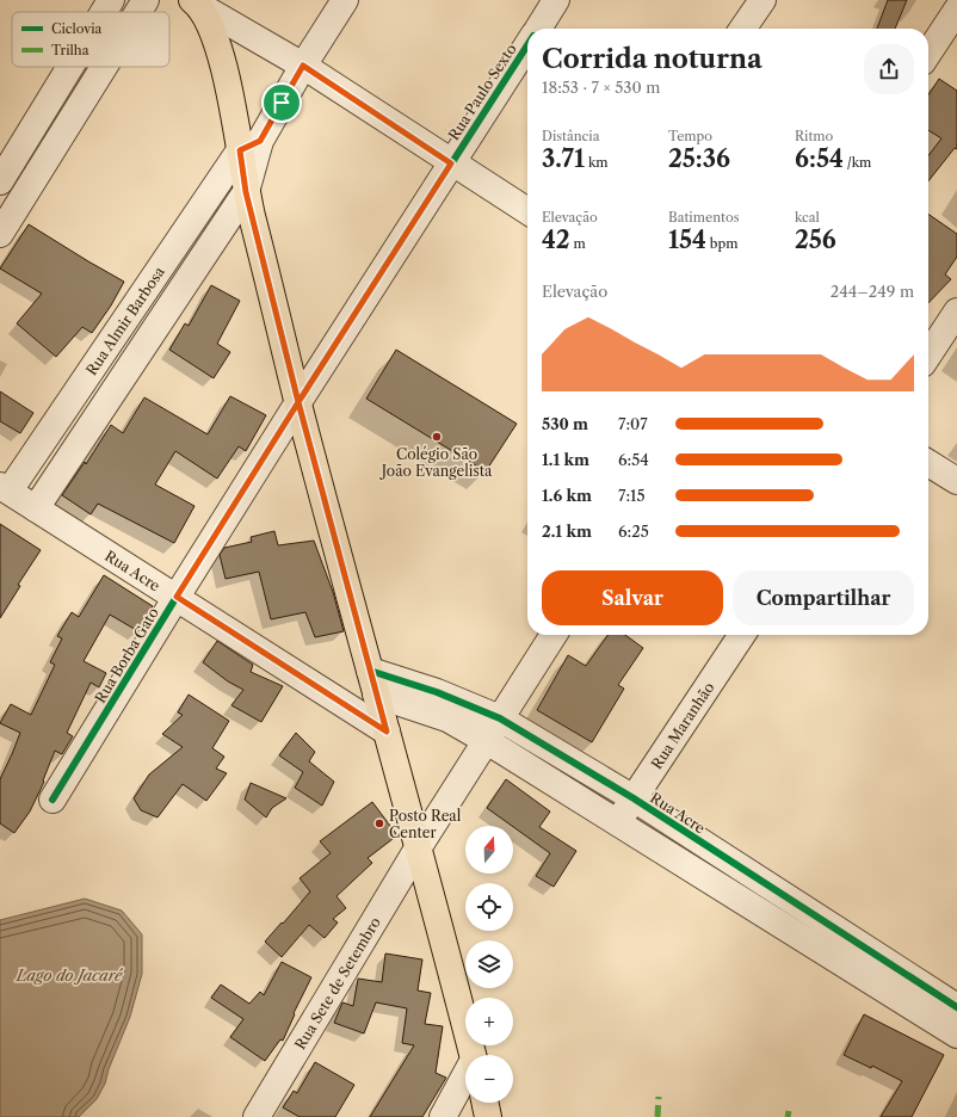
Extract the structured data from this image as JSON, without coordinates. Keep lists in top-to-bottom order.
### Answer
{
  "streets": {
    "street": [
      "Rua Paulo Sexto",
      "Rua Almir Barbosa",
      "Rua Acre",
      "Rua Borba Gato",
      "Rua Maranhão",
      "Rua Sete de Setembro"
    ]
  },
  "crossings": [
    ["Rua Paulo Sexto", "Rua Borba Gato"],
    ["Rua Almir Barbosa", "Rua Acre"],
    ["Rua Acre", "Rua Borba Gato"],
    ["Rua Acre", "Rua Maranhão"],
    ["Rua Acre", "Rua Sete de Setembro"]
  ],
  "water": ["Lago do Jacaré"],
  "places": ["Colégio São João Evangelista", "Posto Real Center"],
  "legend": ["Ciclovia", "Trilha"],
  "north": "top",
  "page": {
    "heading": ["Corrida noturna", "18:53 · 7 × 530 m"],
    "stats": [
      ["Distância", "3.71 km"],
      ["Tempo", "25:36"],
      ["Ritmo", "6:54 /km"],
      ["Elevação", "42 m"],
      ["Batimentos", "154 bpm"],
      ["kcal", "256"]
    ],
    "chart": ["Elevação", "244–249 m"],
    "list": [
      {
        "name": "530 m",
        "note": "7:07"
      },
      {
        "name": "1.1 km",
        "note": "6:54"
      },
      {
        "name": "1.6 km",
        "note": "7:15"
      },
      {
        "name": "2.1 km",
        "note": "6:25"
      }
    ],
    "buttons": ["Salvar", "Compartilhar"],
    "map_buttons": ["+", "−"]
  }
}
